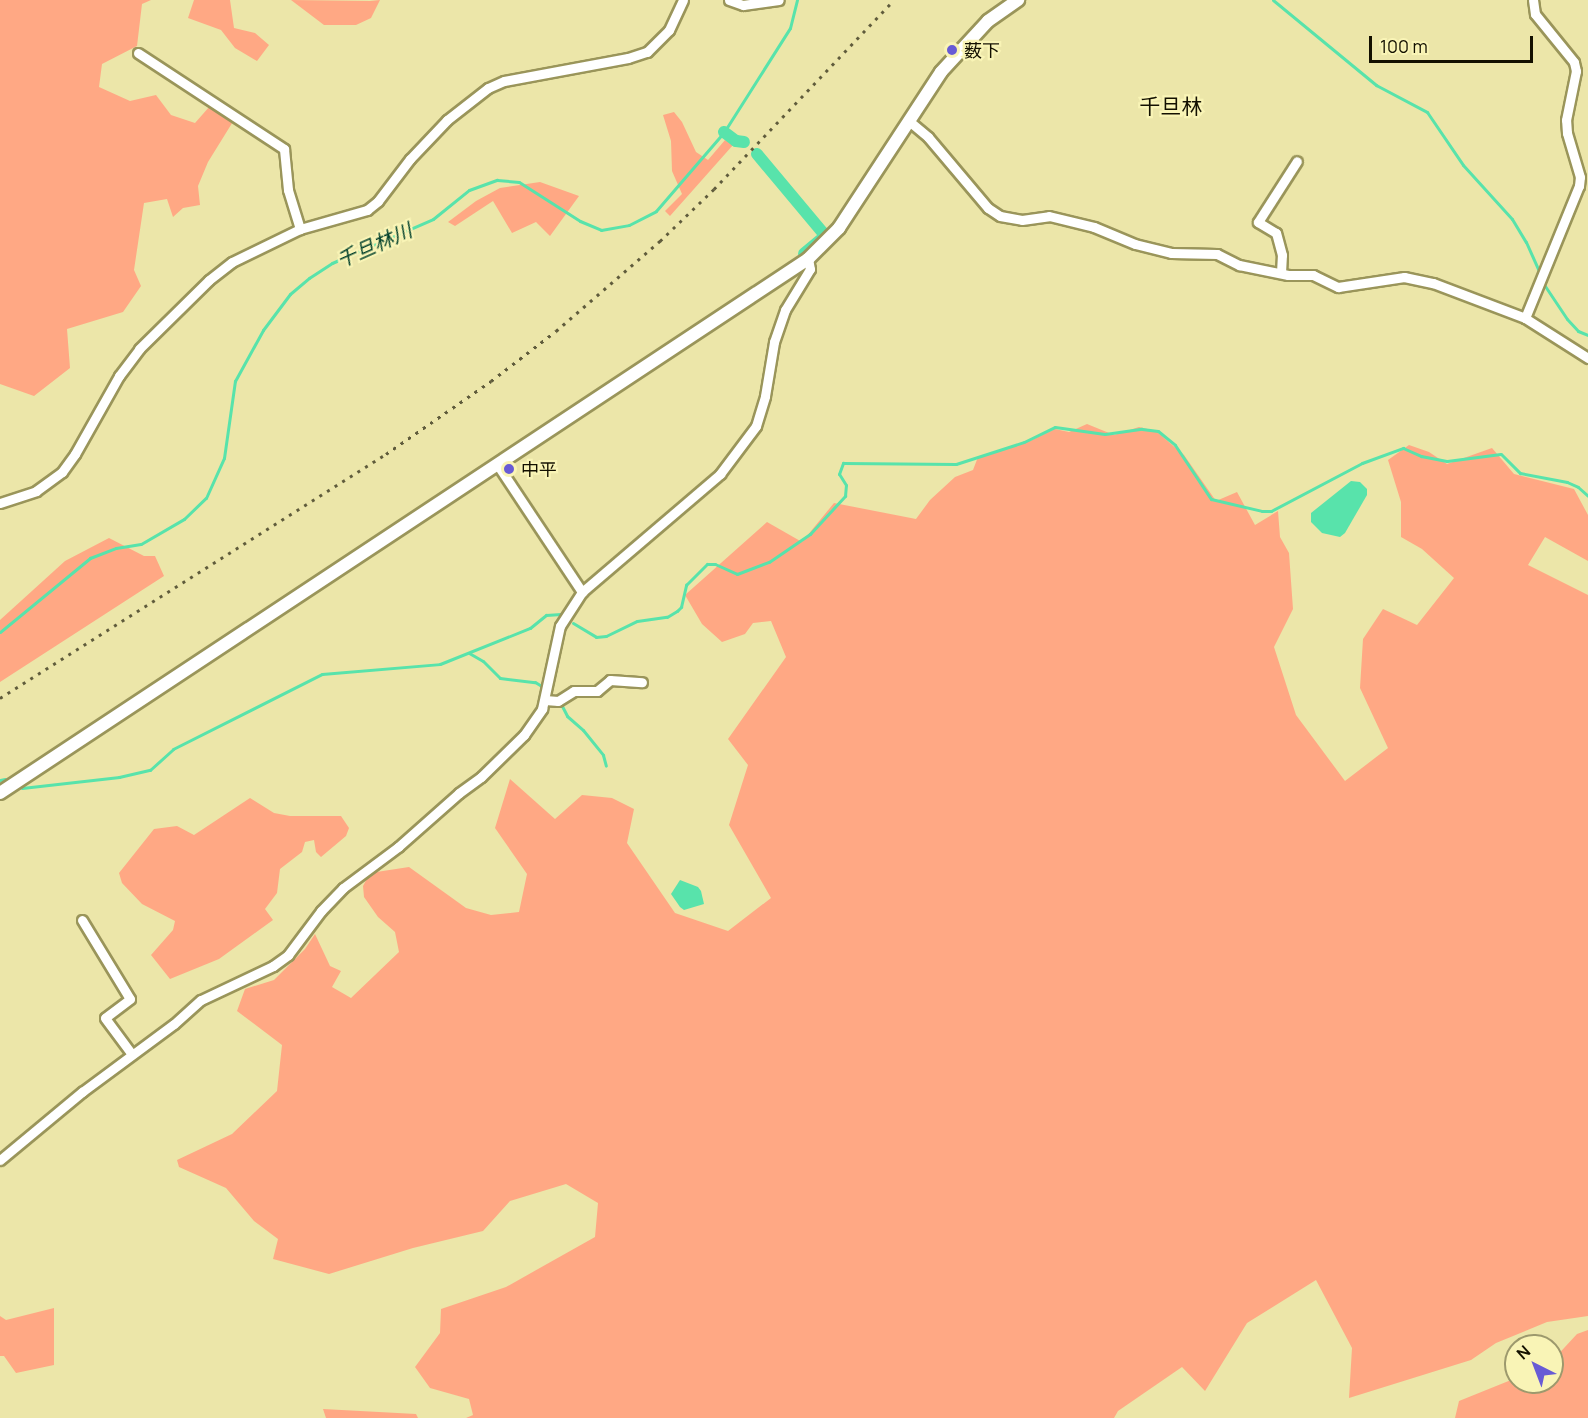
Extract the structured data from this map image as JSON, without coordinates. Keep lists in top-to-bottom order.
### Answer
{
  "districts": ["千旦林"],
  "water": ["千旦林川"],
  "places": ["薮下", "中平"],
  "scale_bar": "100 m",
  "north": "top left"
}
